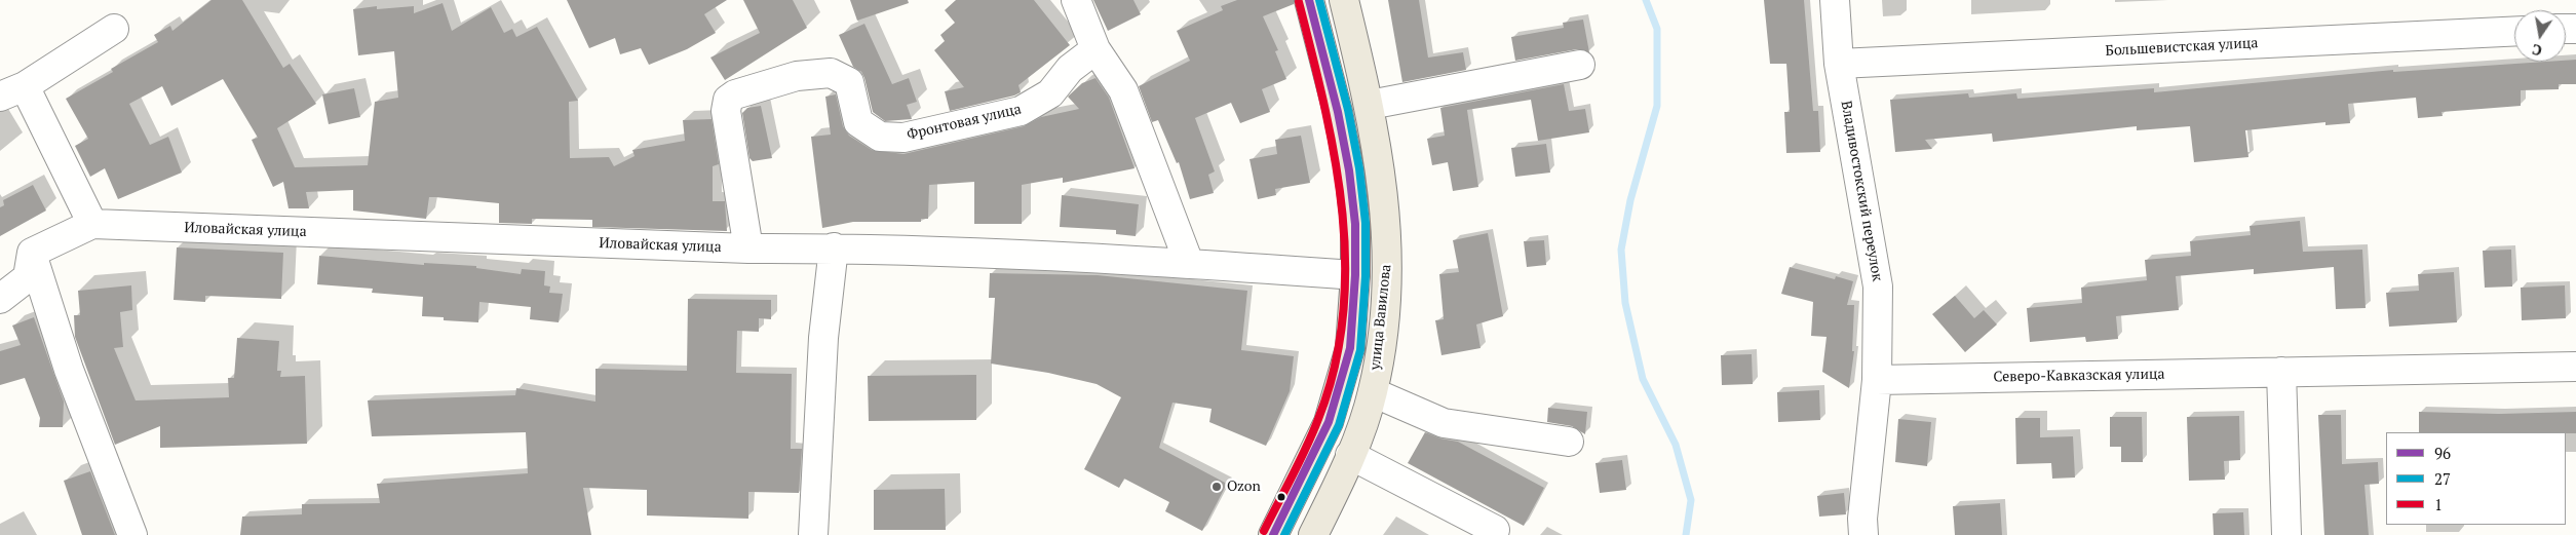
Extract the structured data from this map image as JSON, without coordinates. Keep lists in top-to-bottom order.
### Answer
{
  "streets": {
    "main road": ["улица Вавилова"],
    "street": [
      "Большевистская улица",
      "Фронтовая улица",
      "Владивостокский переулок",
      "Иловайская улица",
      "Северо-Кавказская улица"
    ]
  },
  "crossings": [
    ["Большевистская улица", "Владивостокский переулок"],
    ["Фронтовая улица", "Иловайская улица"],
    ["Владивостокский переулок", "Северо-Кавказская улица"],
    ["Иловайская улица", "улица Вавилова"]
  ],
  "places": ["Ozon"],
  "lines": ["transit line 96", "transit line 27", "transit line 1"],
  "legend": ["96", "27", "1"],
  "north": "bottom"
}
